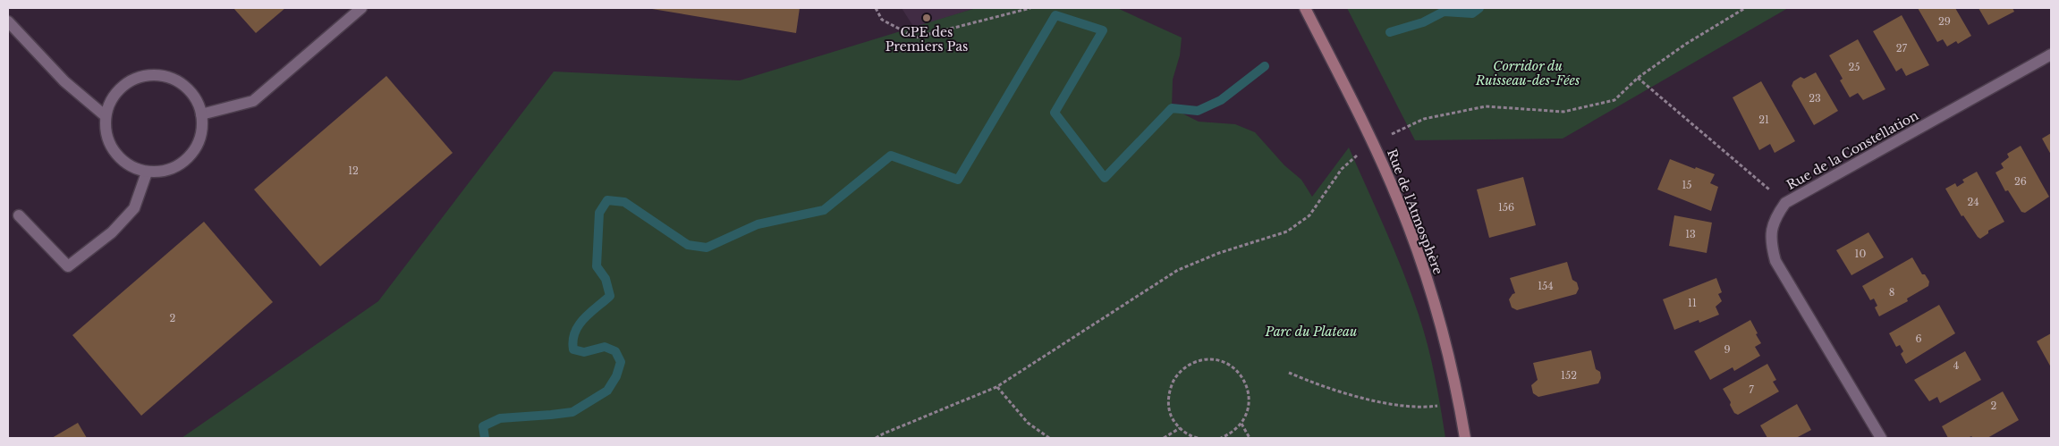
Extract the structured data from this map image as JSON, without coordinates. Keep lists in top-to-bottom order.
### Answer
{
  "streets": {
    "street": ["Rue de la Constellation", "Rue de l'Atmosphère"]
  },
  "parks": ["Corridor du Ruisseau-des-Fées", "Parc du Plateau"],
  "places": ["CPE des Premiers Pas"],
  "house_numbers": [
    "29",
    "27",
    "25",
    "23",
    "21",
    "12",
    "26",
    "15",
    "24",
    "156",
    "13",
    "10",
    "154",
    "8",
    "11",
    "2",
    "6",
    "9",
    "4",
    "152",
    "7",
    "2"
  ]
}
